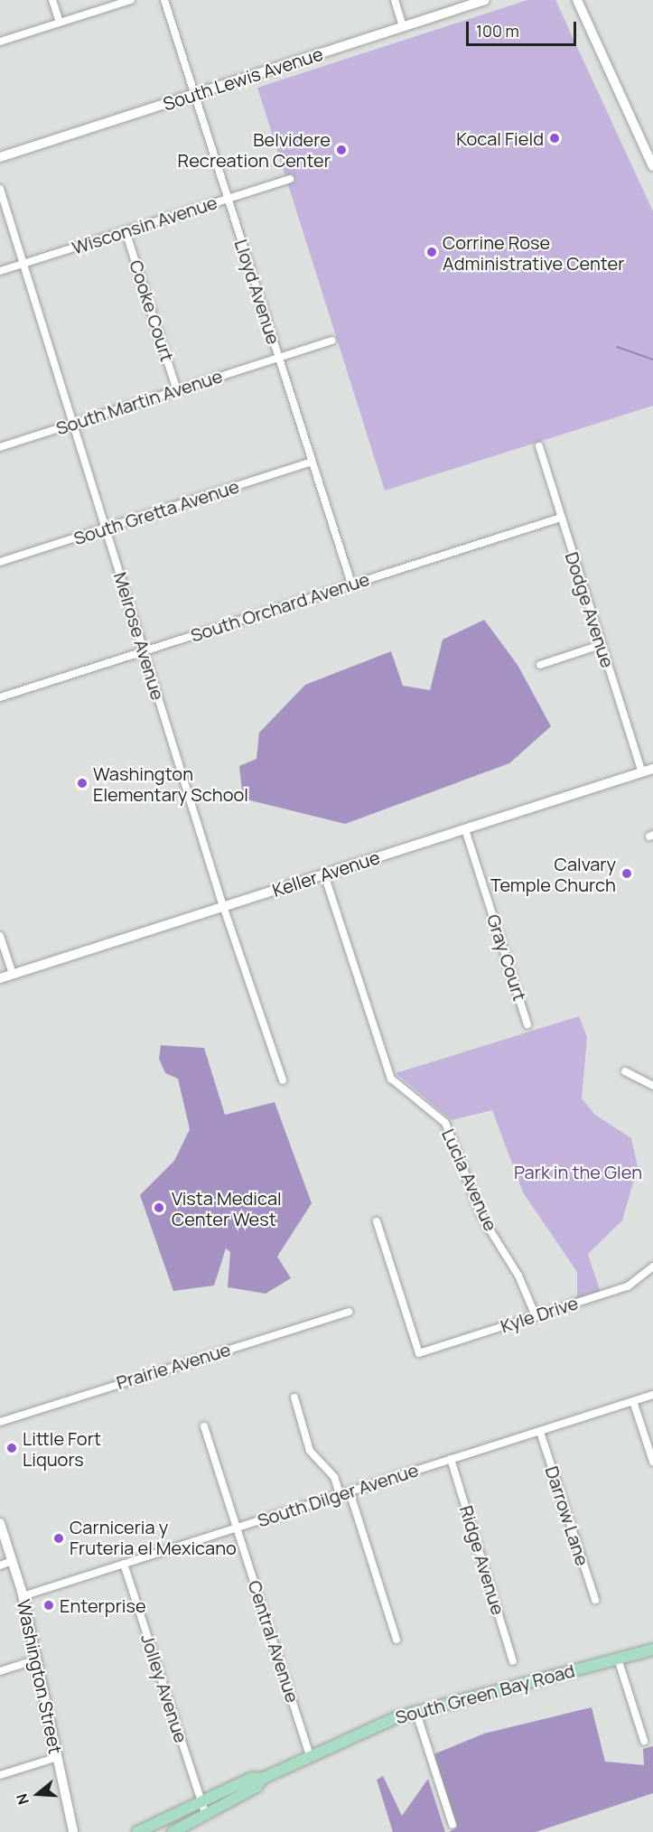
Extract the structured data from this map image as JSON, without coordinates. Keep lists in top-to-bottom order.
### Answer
{
  "streets": {
    "main road": [
      "South Lewis Avenue",
      "Keller Avenue",
      "Washington Street",
      "South Green Bay Road"
    ],
    "street": [
      "Wisconsin Avenue",
      "Lloyd Avenue",
      "Cooke Court",
      "South Martin Avenue",
      "South Gretta Avenue",
      "South Orchard Avenue",
      "Dodge Avenue",
      "Melrose Avenue",
      "Gray Court",
      "Lucia Avenue",
      "Kyle Drive",
      "Prairie Avenue",
      "South Dilger Avenue",
      "Darrow Lane",
      "Ridge Avenue",
      "Central Avenue",
      "Jolley Avenue"
    ]
  },
  "crossings": [
    ["South Lewis Avenue", "Lloyd Avenue"],
    ["Wisconsin Avenue", "Lloyd Avenue"],
    ["Wisconsin Avenue", "Cooke Court"],
    ["Wisconsin Avenue", "Melrose Avenue"],
    ["Lloyd Avenue", "South Martin Avenue"],
    ["Lloyd Avenue", "South Gretta Avenue"],
    ["Lloyd Avenue", "South Orchard Avenue"],
    ["Cooke Court", "South Martin Avenue"],
    ["South Martin Avenue", "Melrose Avenue"],
    ["South Gretta Avenue", "Melrose Avenue"],
    ["South Orchard Avenue", "Dodge Avenue"],
    ["South Orchard Avenue", "Melrose Avenue"],
    ["Dodge Avenue", "Keller Avenue"],
    ["Melrose Avenue", "Keller Avenue"],
    ["Keller Avenue", "Gray Court"],
    ["Keller Avenue", "Lucia Avenue"],
    ["Lucia Avenue", "Kyle Drive"],
    ["South Dilger Avenue", "Darrow Lane"],
    ["South Dilger Avenue", "Ridge Avenue"],
    ["South Dilger Avenue", "Central Avenue"],
    ["South Dilger Avenue", "Washington Street"],
    ["South Dilger Avenue", "Jolley Avenue"],
    ["Central Avenue", "South Green Bay Road"],
    ["Jolley Avenue", "South Green Bay Road"]
  ],
  "parks": ["Park in the Glen"],
  "places": [
    "Kocal Field",
    "Belvidere Recreation Center",
    "Corrine Rose Administrative Center",
    "Washington Elementary School",
    "Calvary Temple Church",
    "Vista Medical Center West",
    "Little Fort Liquors",
    "Carniceria y Fruteria el Mexicano",
    "Enterprise"
  ],
  "scale_bar": "100 m",
  "north": "left"
}
